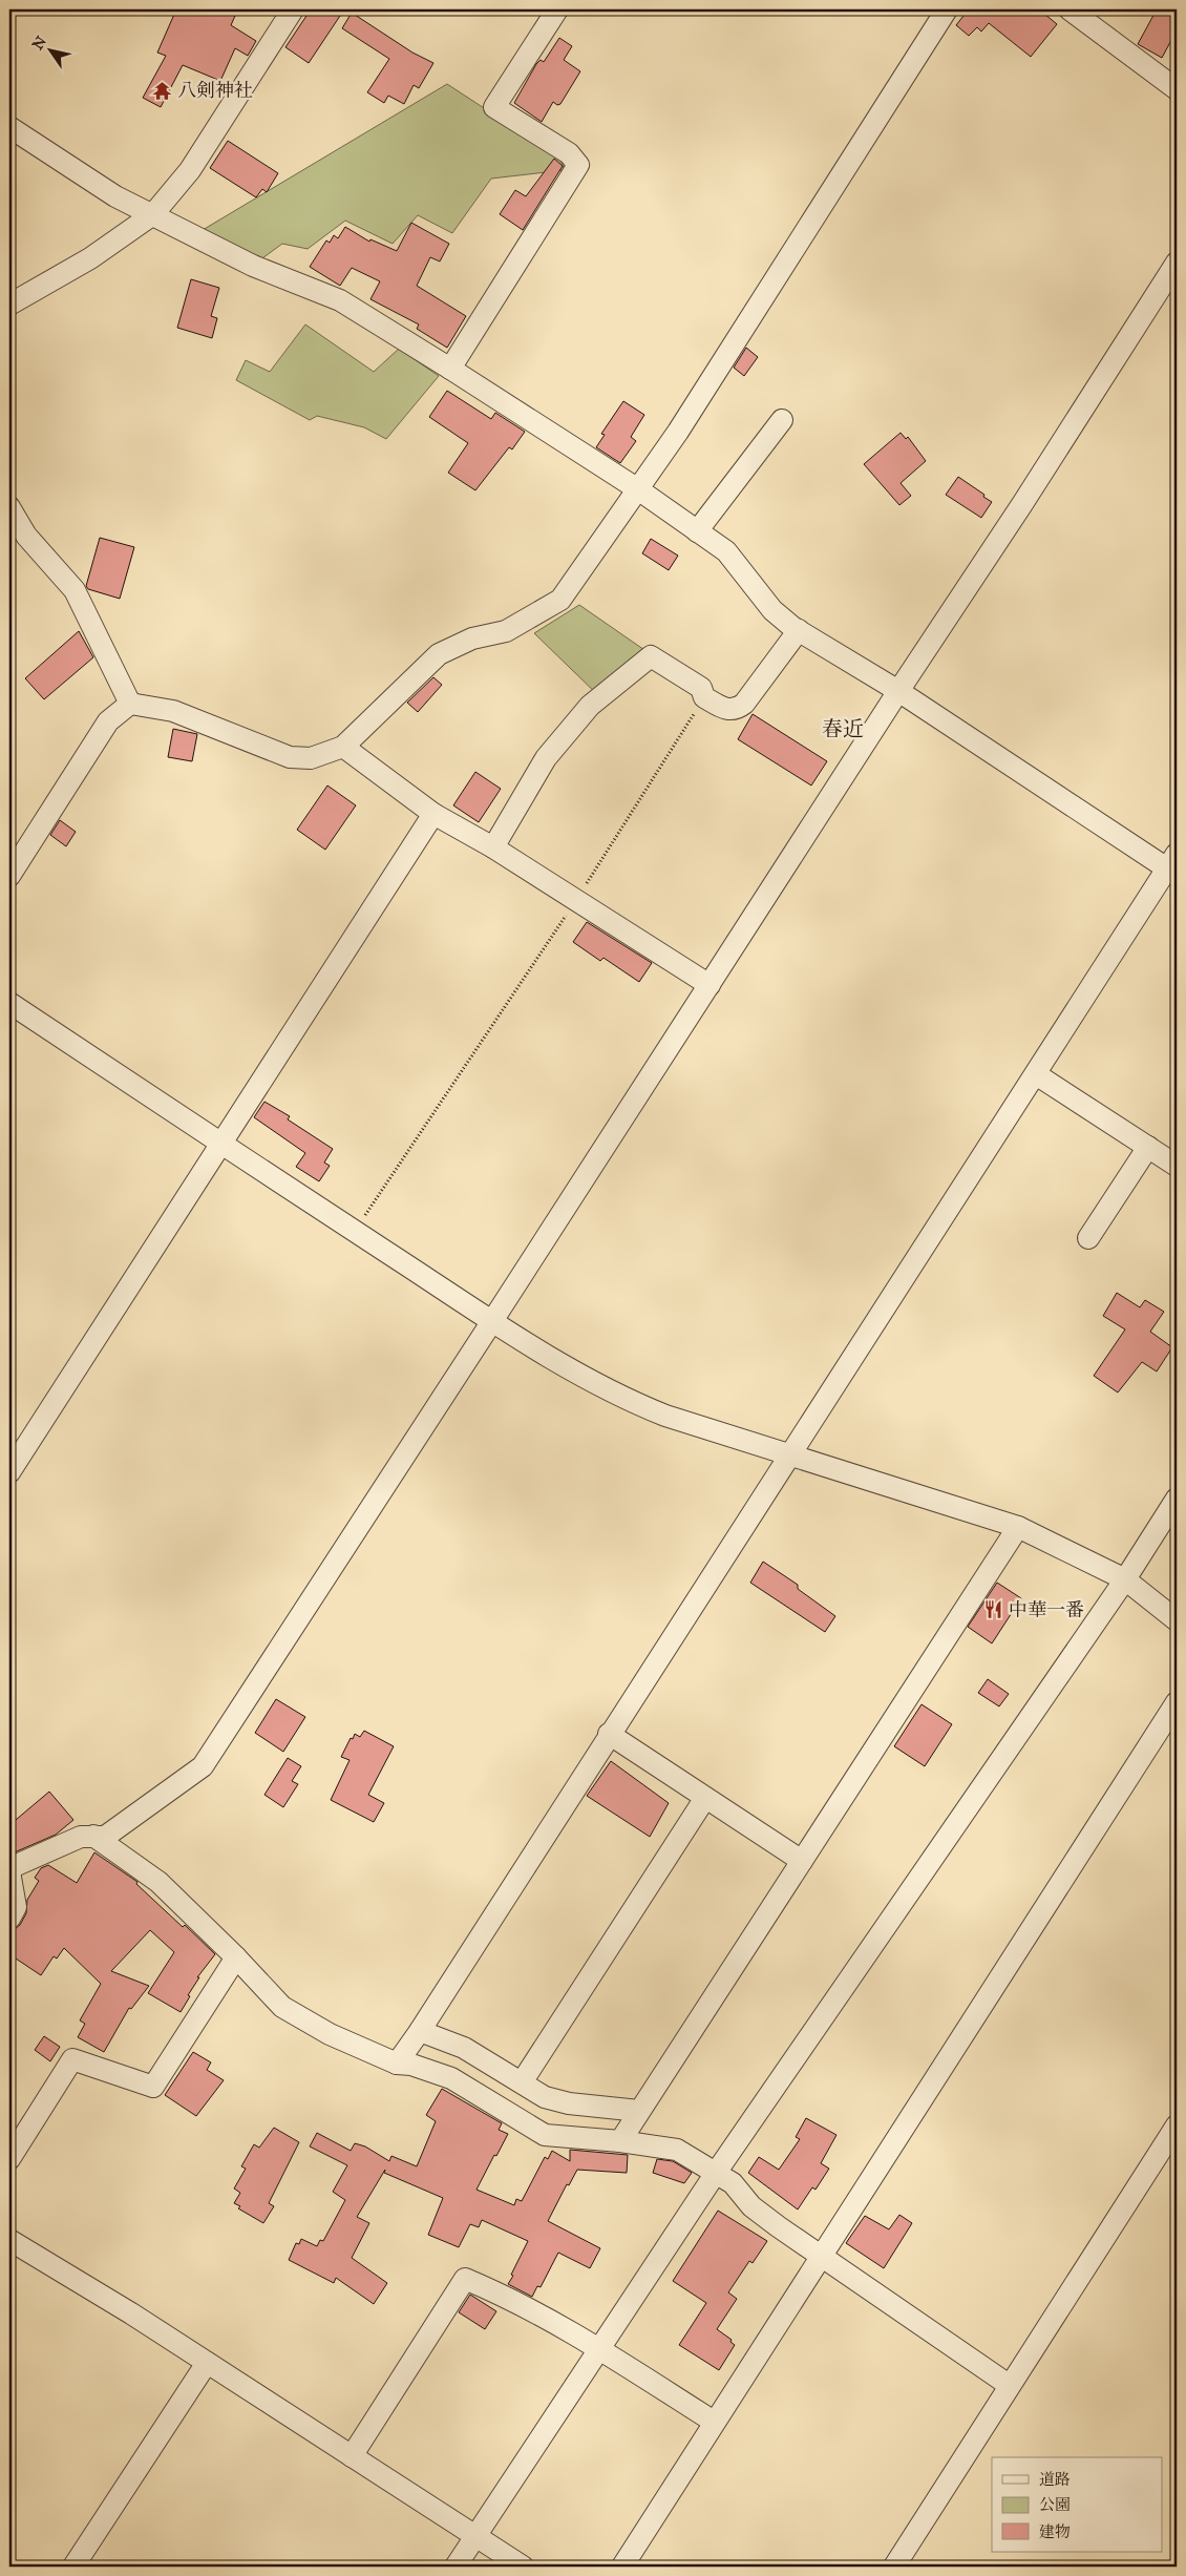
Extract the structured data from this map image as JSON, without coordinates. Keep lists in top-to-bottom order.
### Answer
{
  "districts": ["春近"],
  "places": {
    "temple": ["八剣神社"],
    "restaurant": ["中華一番"]
  },
  "legend": ["道路", "公園", "建物"],
  "north": "top left"
}
